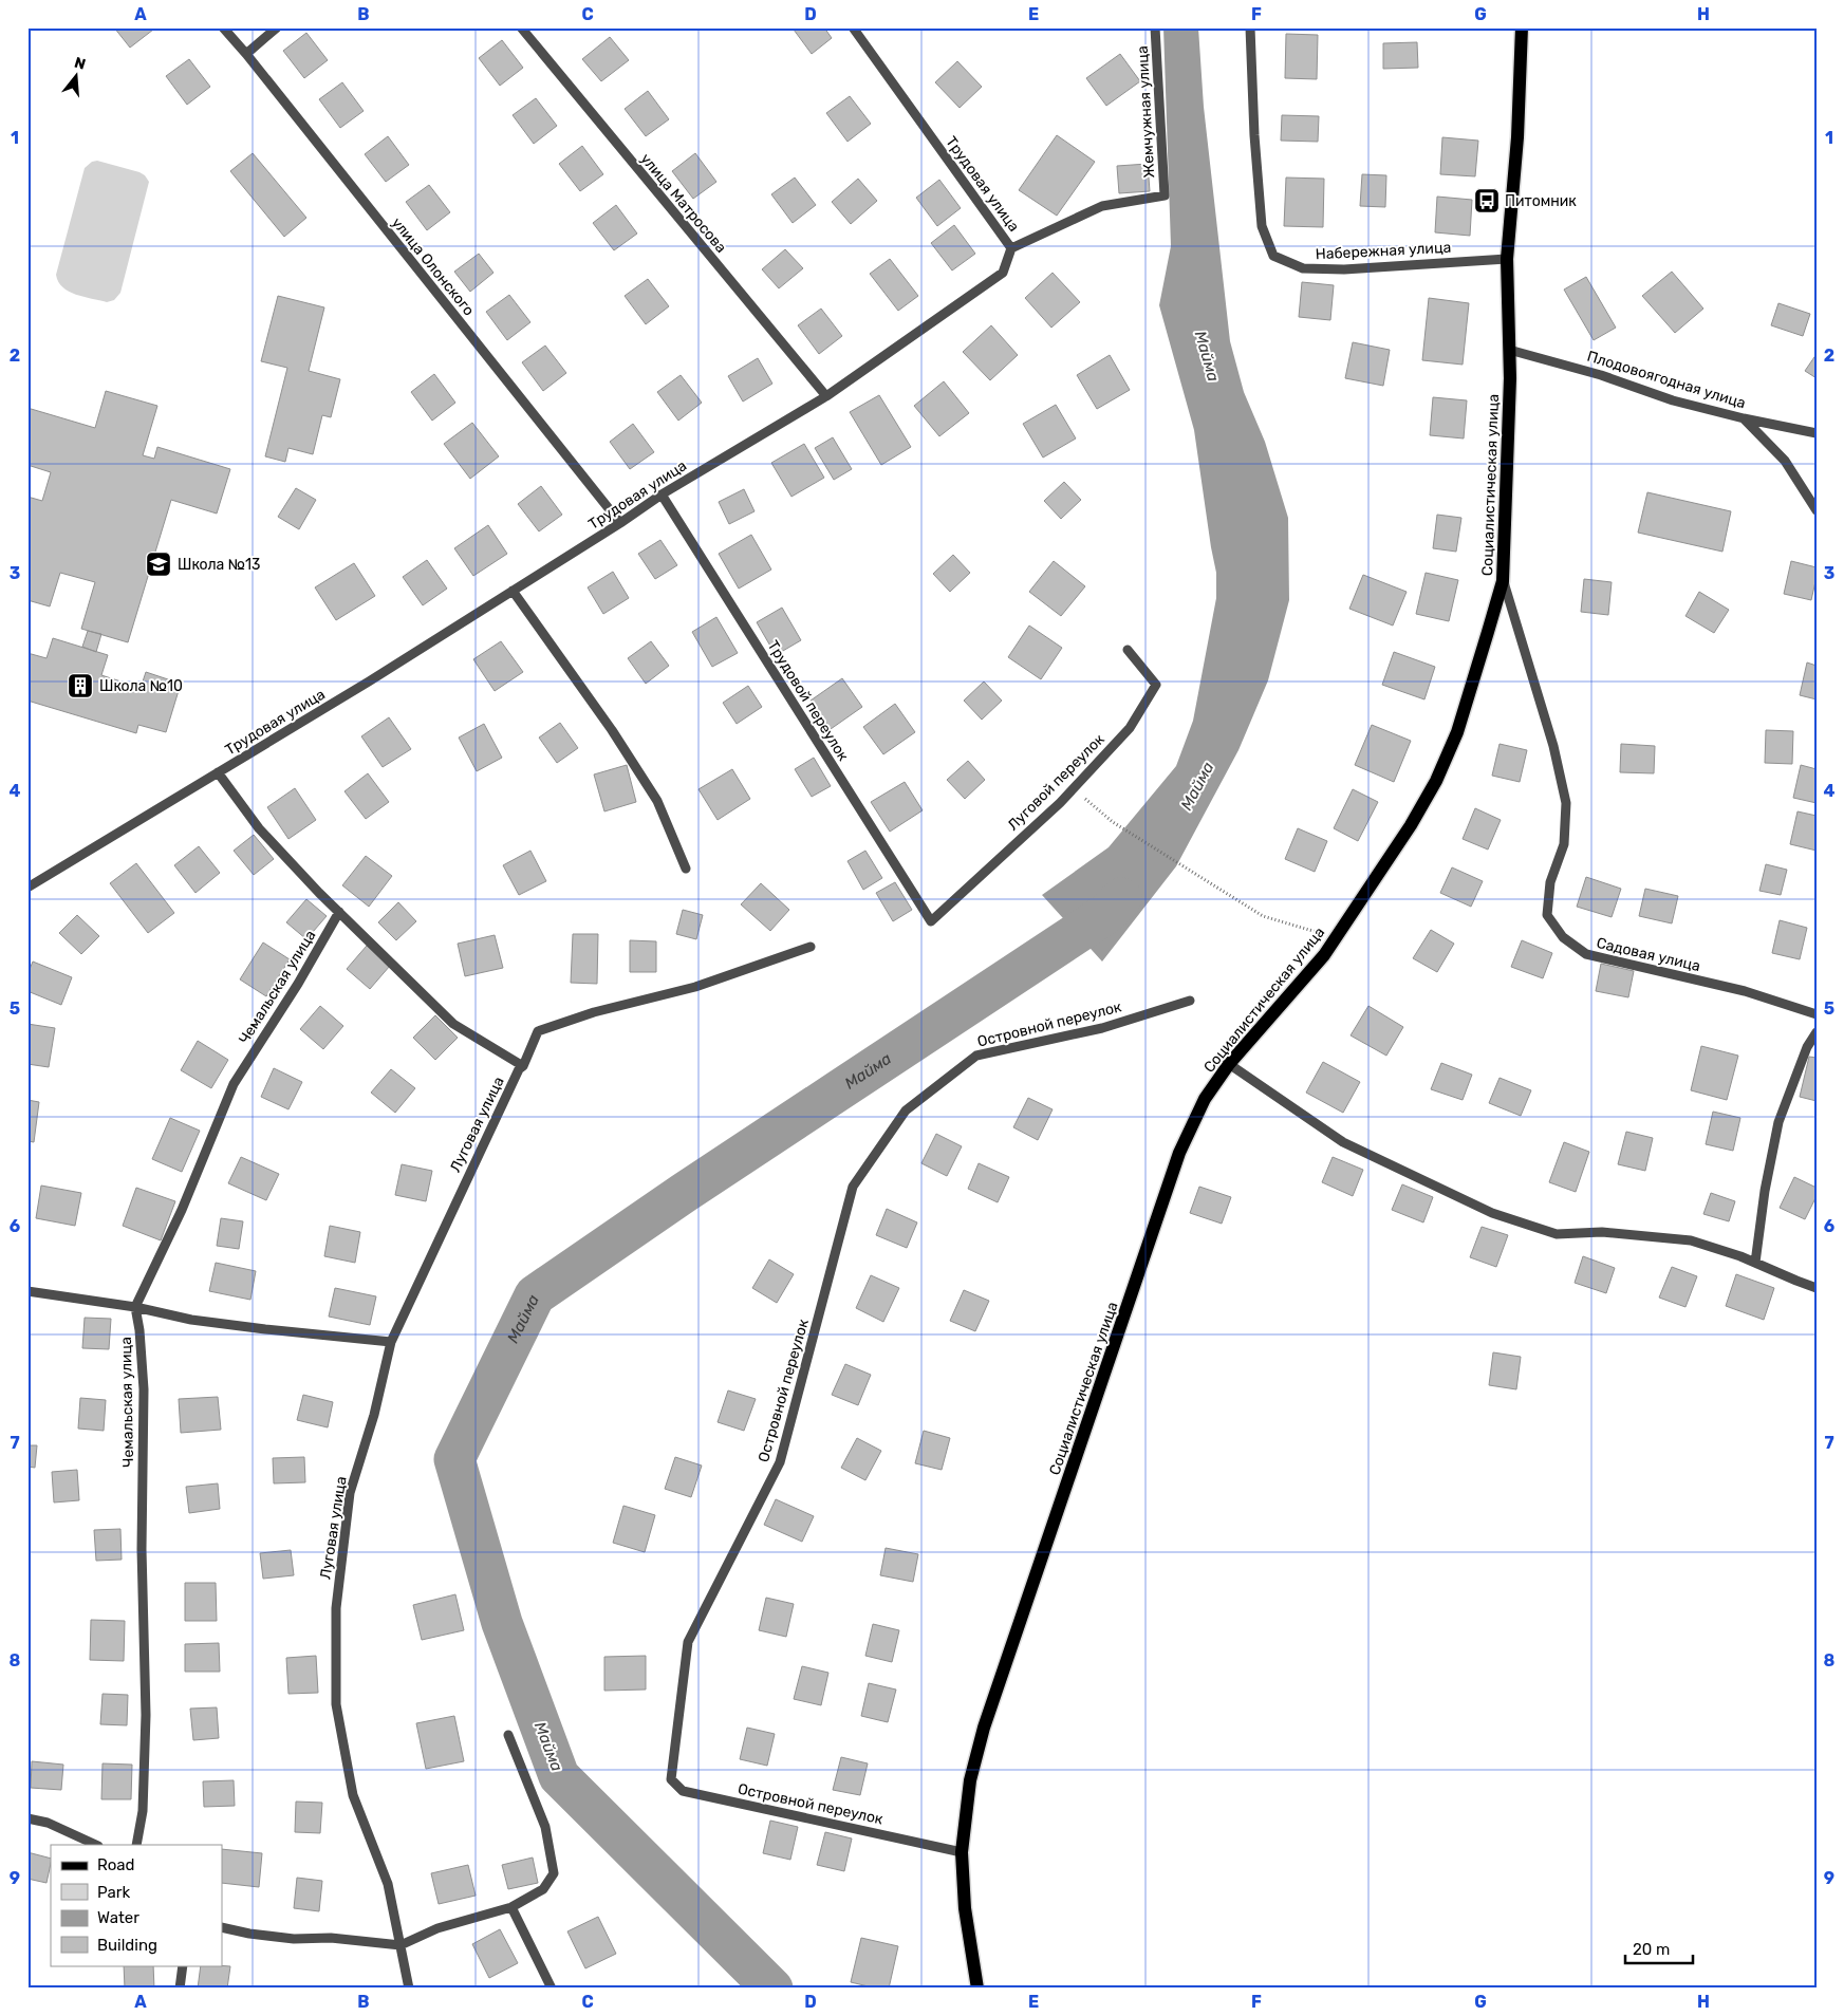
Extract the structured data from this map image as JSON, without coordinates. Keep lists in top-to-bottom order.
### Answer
{
  "streets": {
    "main road": ["Социалистическая улица"],
    "street": [
      "Жемчужная улица",
      "Трудовая улица",
      "улица Матросова",
      "Набережная улица",
      "улица Олонского",
      "Плодовоягодная улица",
      "Трудовой переулок",
      "Луговой переулок",
      "Садовая улица",
      "Чемальская улица",
      "Островной переулок",
      "Луговая улица"
    ]
  },
  "crossings": [
    ["Жемчужная улица", "Трудовая улица"],
    ["Трудовая улица", "улица Матросова"],
    ["Трудовая улица", "улица Олонского"],
    ["Трудовая улица", "Трудовой переулок"],
    ["Трудовая улица", "Луговая улица"],
    ["Набережная улица", "Социалистическая улица"],
    ["Плодовоягодная улица", "Социалистическая улица"],
    ["Социалистическая улица", "Садовая улица"],
    ["Социалистическая улица", "Островной переулок"],
    ["Трудовой переулок", "Луговой переулок"],
    ["Чемальская улица", "Луговая улица"]
  ],
  "water": ["Майма"],
  "places": {
    "bus stop": ["Питомник"],
    "school or university": ["Школа №13"],
    "building": ["Школа №10"]
  },
  "legend": [
    "Road",
    "Park",
    "Water",
    "Building"
  ],
  "scale_bar": "20 m",
  "north": "top",
  "grid": {
    "columns": [
      "A",
      "B",
      "C",
      "D",
      "E",
      "F",
      "G",
      "H"
    ],
    "rows": [
      "1",
      "2",
      "3",
      "4",
      "5",
      "6",
      "7",
      "8",
      "9"
    ]
  }
}
